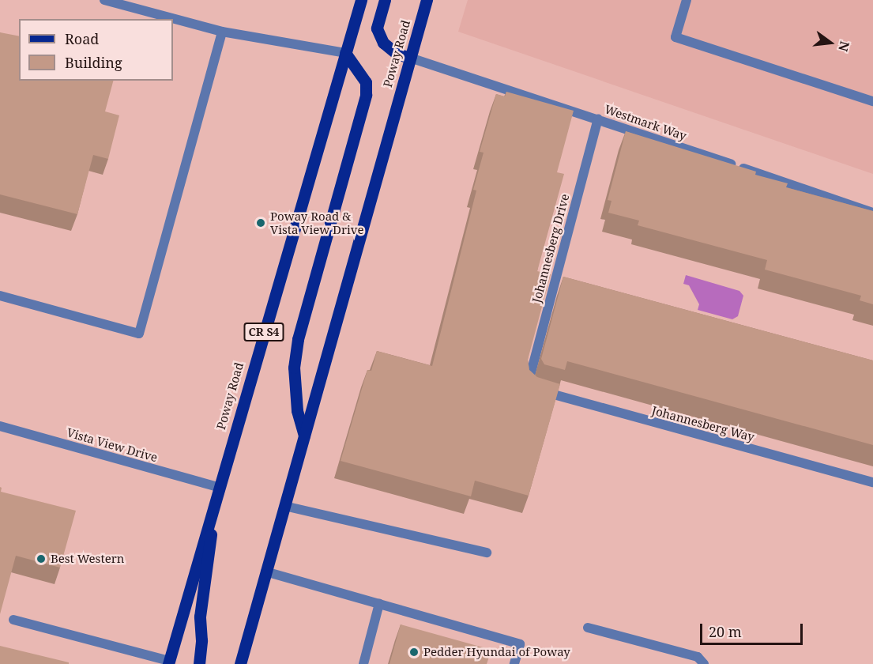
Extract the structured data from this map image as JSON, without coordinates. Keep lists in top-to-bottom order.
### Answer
{
  "streets": {
    "main road": ["Poway Road", "CR S4"],
    "street": [
      "Westmark Way",
      "Johannesberg Drive",
      "Johannesberg Way",
      "Vista View Drive"
    ]
  },
  "crossings": [
    ["Poway Road", "Westmark Way"],
    ["Poway Road", "Vista View Drive"],
    ["Westmark Way", "Johannesberg Drive"],
    ["Johannesberg Drive", "Johannesberg Way"]
  ],
  "places": ["Poway Road & Vista View Drive", "Best Western", "Pedder Hyundai of Poway"],
  "legend": ["Road", "Building"],
  "scale_bar": "20 m",
  "north": "right"
}
